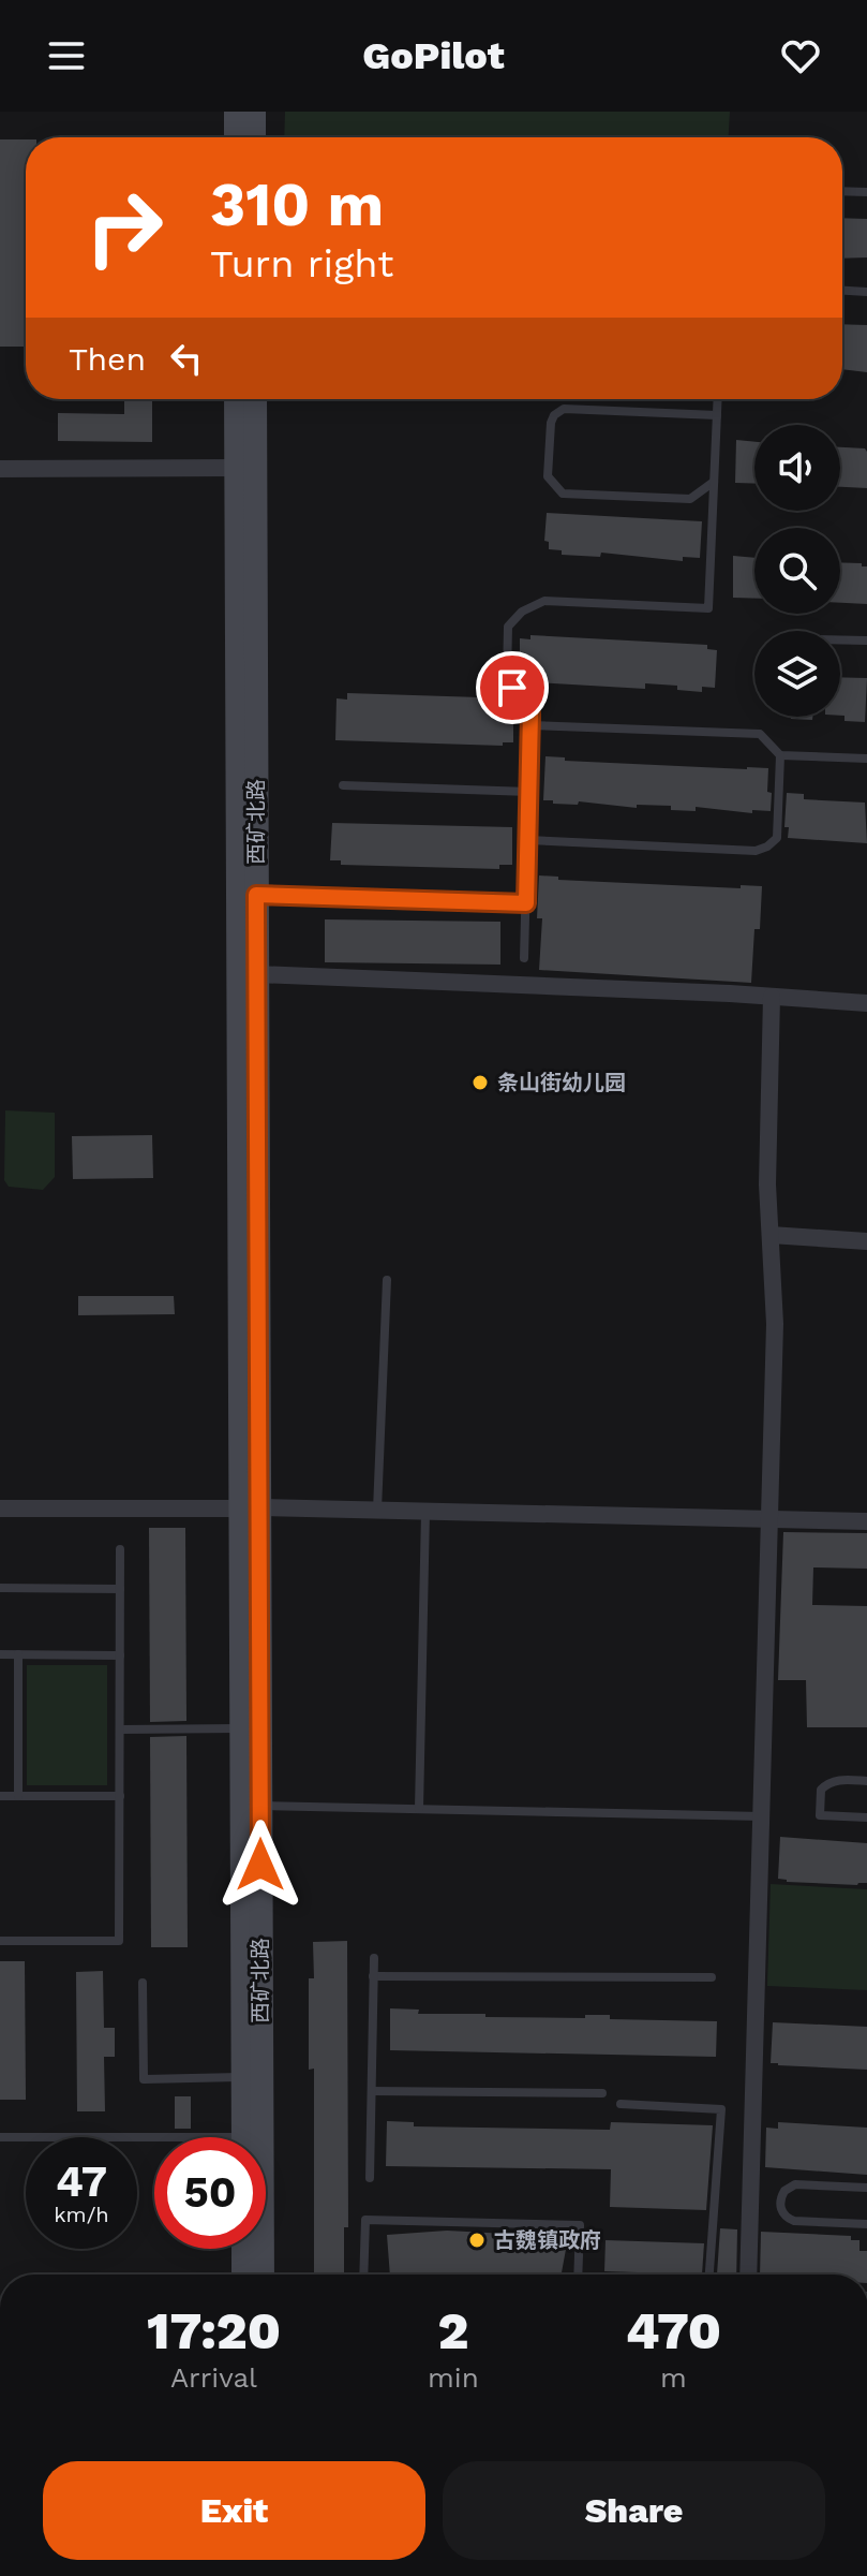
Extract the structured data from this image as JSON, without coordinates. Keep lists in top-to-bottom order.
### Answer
{
  "streets": {
    "main road": ["西矿北路"]
  },
  "places": ["条山街幼儿园", "古魏镇政府"],
  "page": {
    "header": "GoPilot",
    "turn": ["310 m", "Turn right"],
    "then": "Then",
    "speed": "47 km/h",
    "limit": "50",
    "eta": [
      "17:20",
      "Arrival",
      "2",
      "min",
      "470",
      "m"
    ],
    "buttons": ["Exit", "Share"]
  }
}
